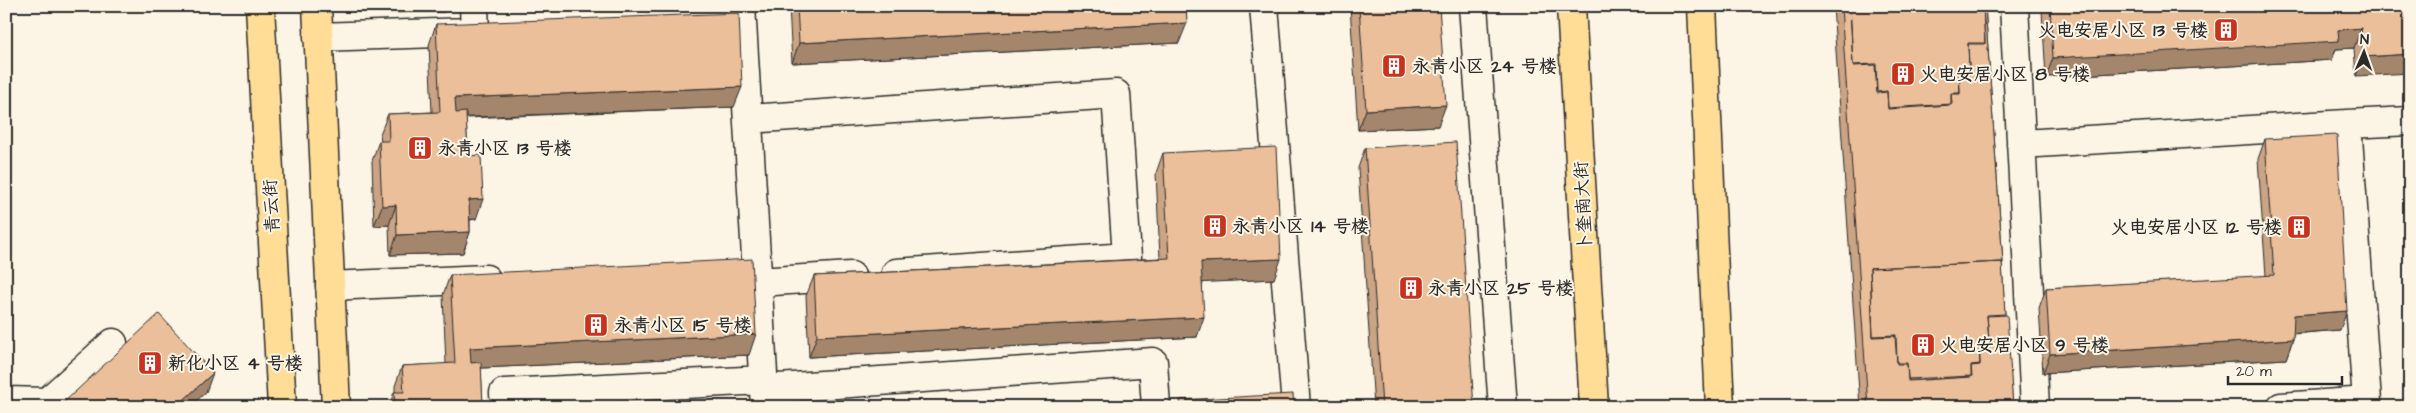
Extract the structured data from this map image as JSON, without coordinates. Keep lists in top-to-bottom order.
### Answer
{
  "streets": {
    "main road": ["青云街", "卜奎南大街"]
  },
  "places": {
    "building": [
      "火电安居小区 13 号楼",
      "永青小区 24 号楼",
      "火电安居小区 8 号楼",
      "永青小区 13 号楼",
      "永青小区 14 号楼",
      "火电安居小区 12 号楼",
      "永青小区 25 号楼",
      "永青小区 15 号楼",
      "火电安居小区 9 号楼",
      "新化小区 4 号楼"
    ]
  },
  "scale_bar": "20 m",
  "north": "top"
}
